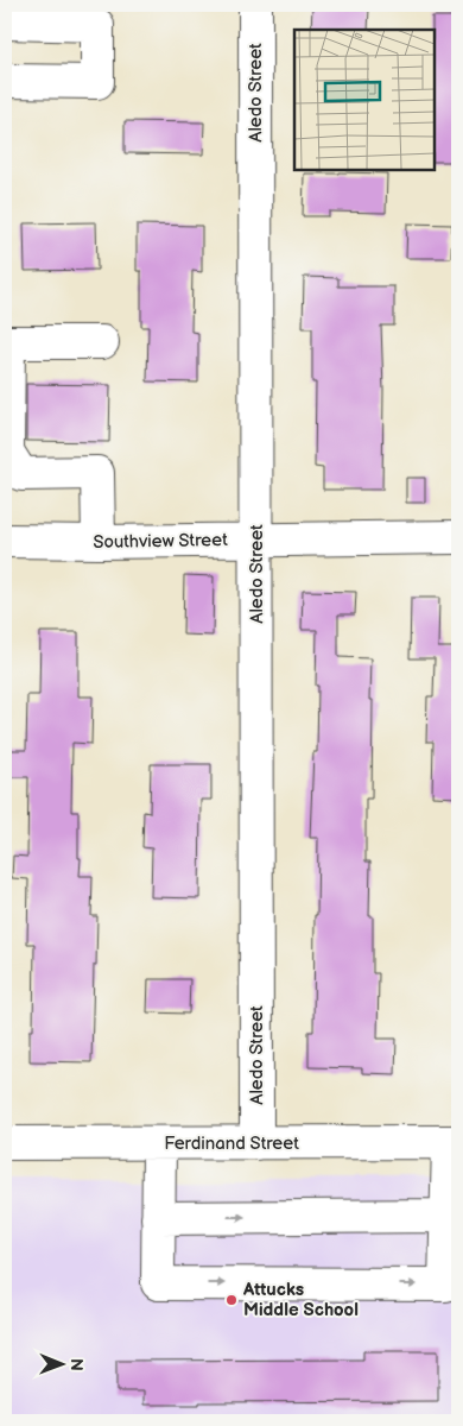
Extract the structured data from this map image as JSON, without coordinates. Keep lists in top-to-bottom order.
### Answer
{
  "streets": {
    "street": ["Aledo Street", "Southview Street", "Ferdinand Street"]
  },
  "crossings": [
    ["Aledo Street", "Southview Street"],
    ["Aledo Street", "Ferdinand Street"]
  ],
  "places": ["Attucks Middle School"],
  "north": "right"
}
